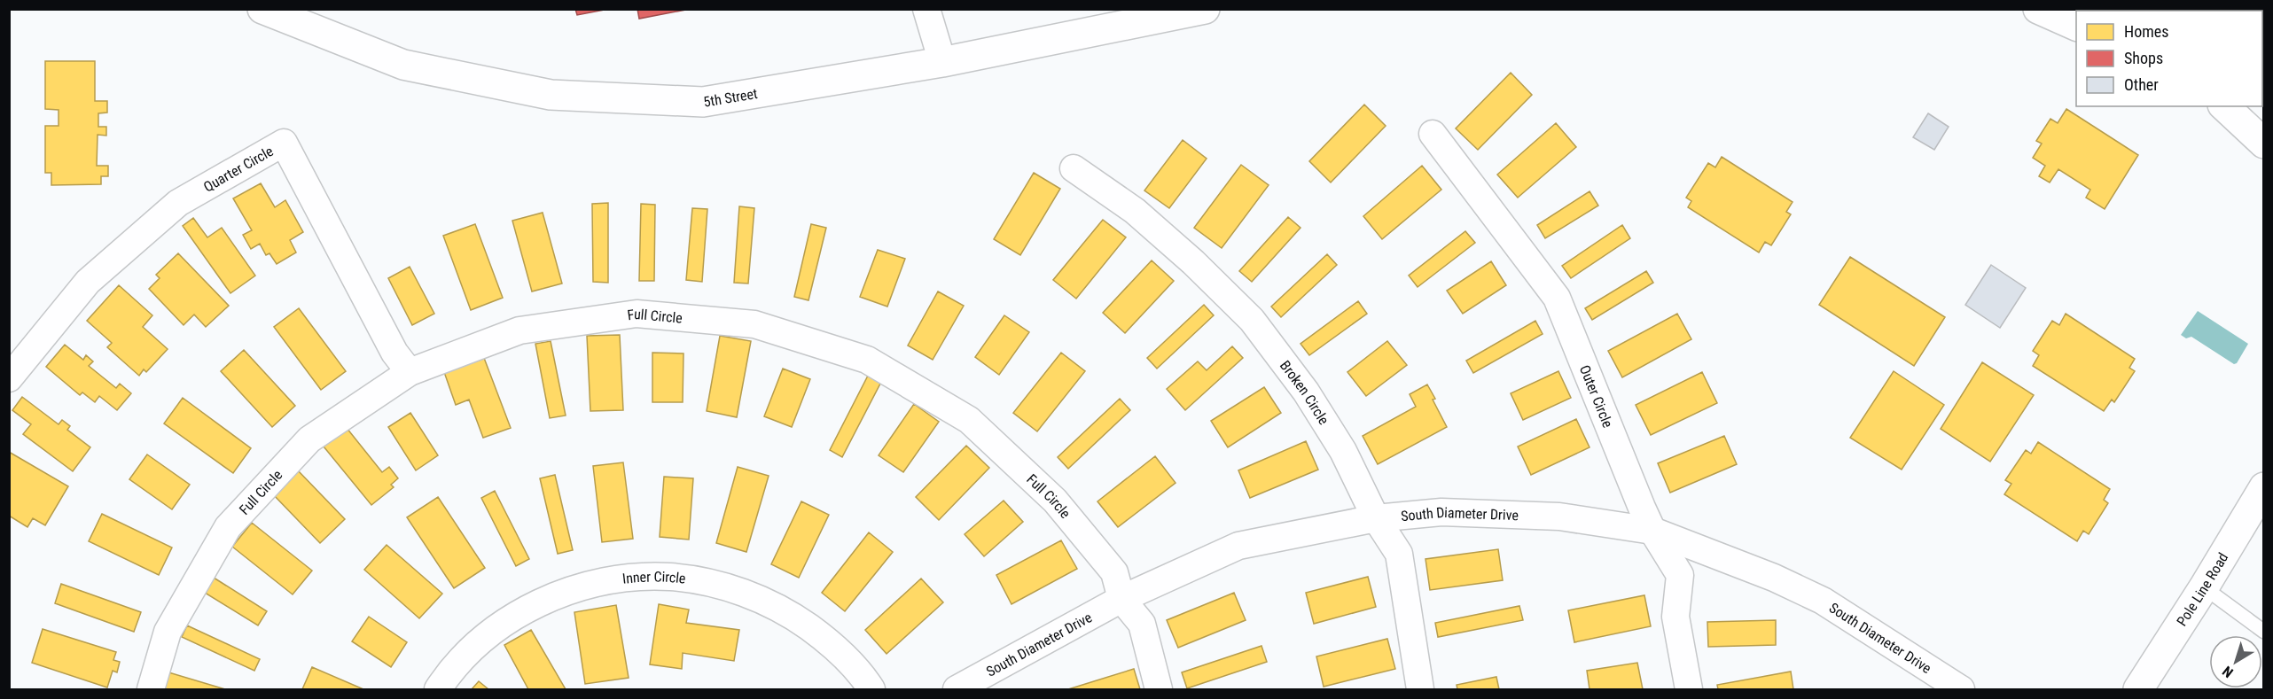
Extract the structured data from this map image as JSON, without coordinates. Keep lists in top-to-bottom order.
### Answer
{
  "streets": {
    "main road": ["5th Street", "Pole Line Road"],
    "street": [
      "Quarter Circle",
      "Full Circle",
      "Broken Circle",
      "Outer Circle",
      "South Diameter Drive",
      "Inner Circle"
    ]
  },
  "crossings": [
    ["Quarter Circle", "Full Circle"],
    ["Full Circle", "South Diameter Drive"],
    ["Broken Circle", "South Diameter Drive"],
    ["Outer Circle", "South Diameter Drive"]
  ],
  "legend": ["Homes", "Shops", "Other"],
  "north": "bottom left"
}
